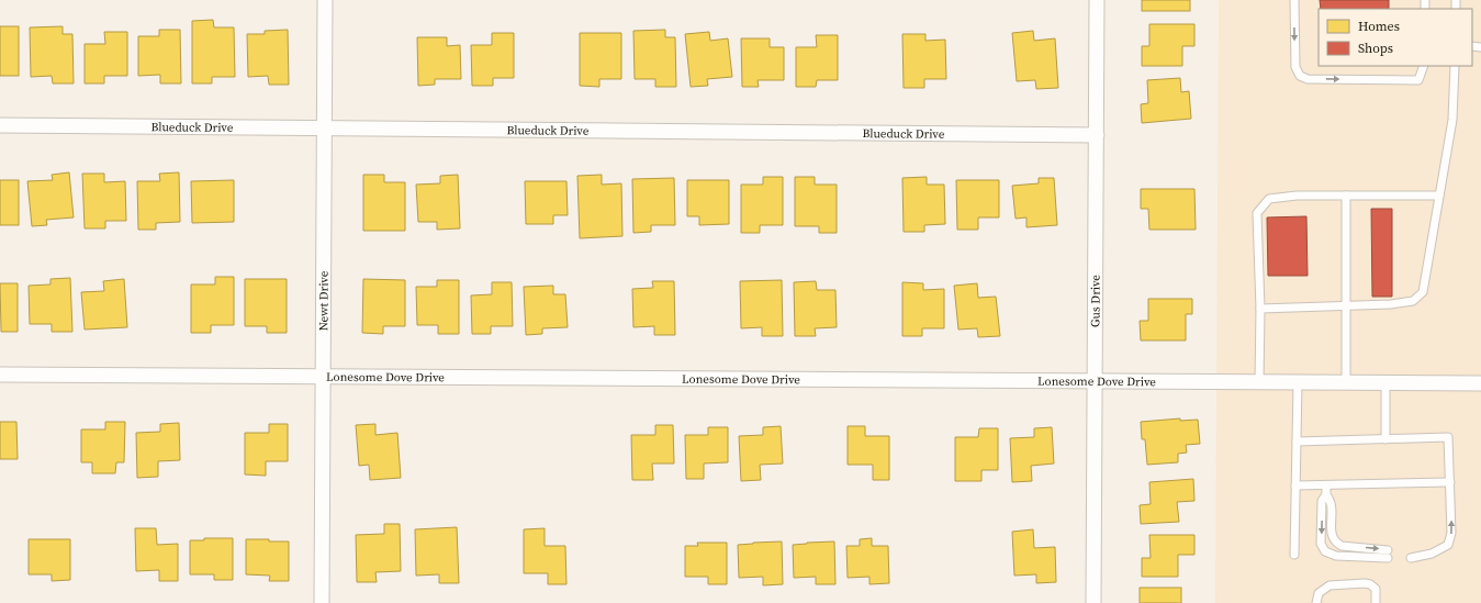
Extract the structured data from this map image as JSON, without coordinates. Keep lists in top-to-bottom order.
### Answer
{
  "streets": {
    "street": [
      "Blueduck Drive",
      "Gus Drive",
      "Newt Drive",
      "Lonesome Dove Drive"
    ]
  },
  "crossings": [
    ["Blueduck Drive", "Gus Drive"],
    ["Blueduck Drive", "Newt Drive"],
    ["Gus Drive", "Lonesome Dove Drive"],
    ["Newt Drive", "Lonesome Dove Drive"]
  ],
  "legend": ["Homes", "Shops"]
}
